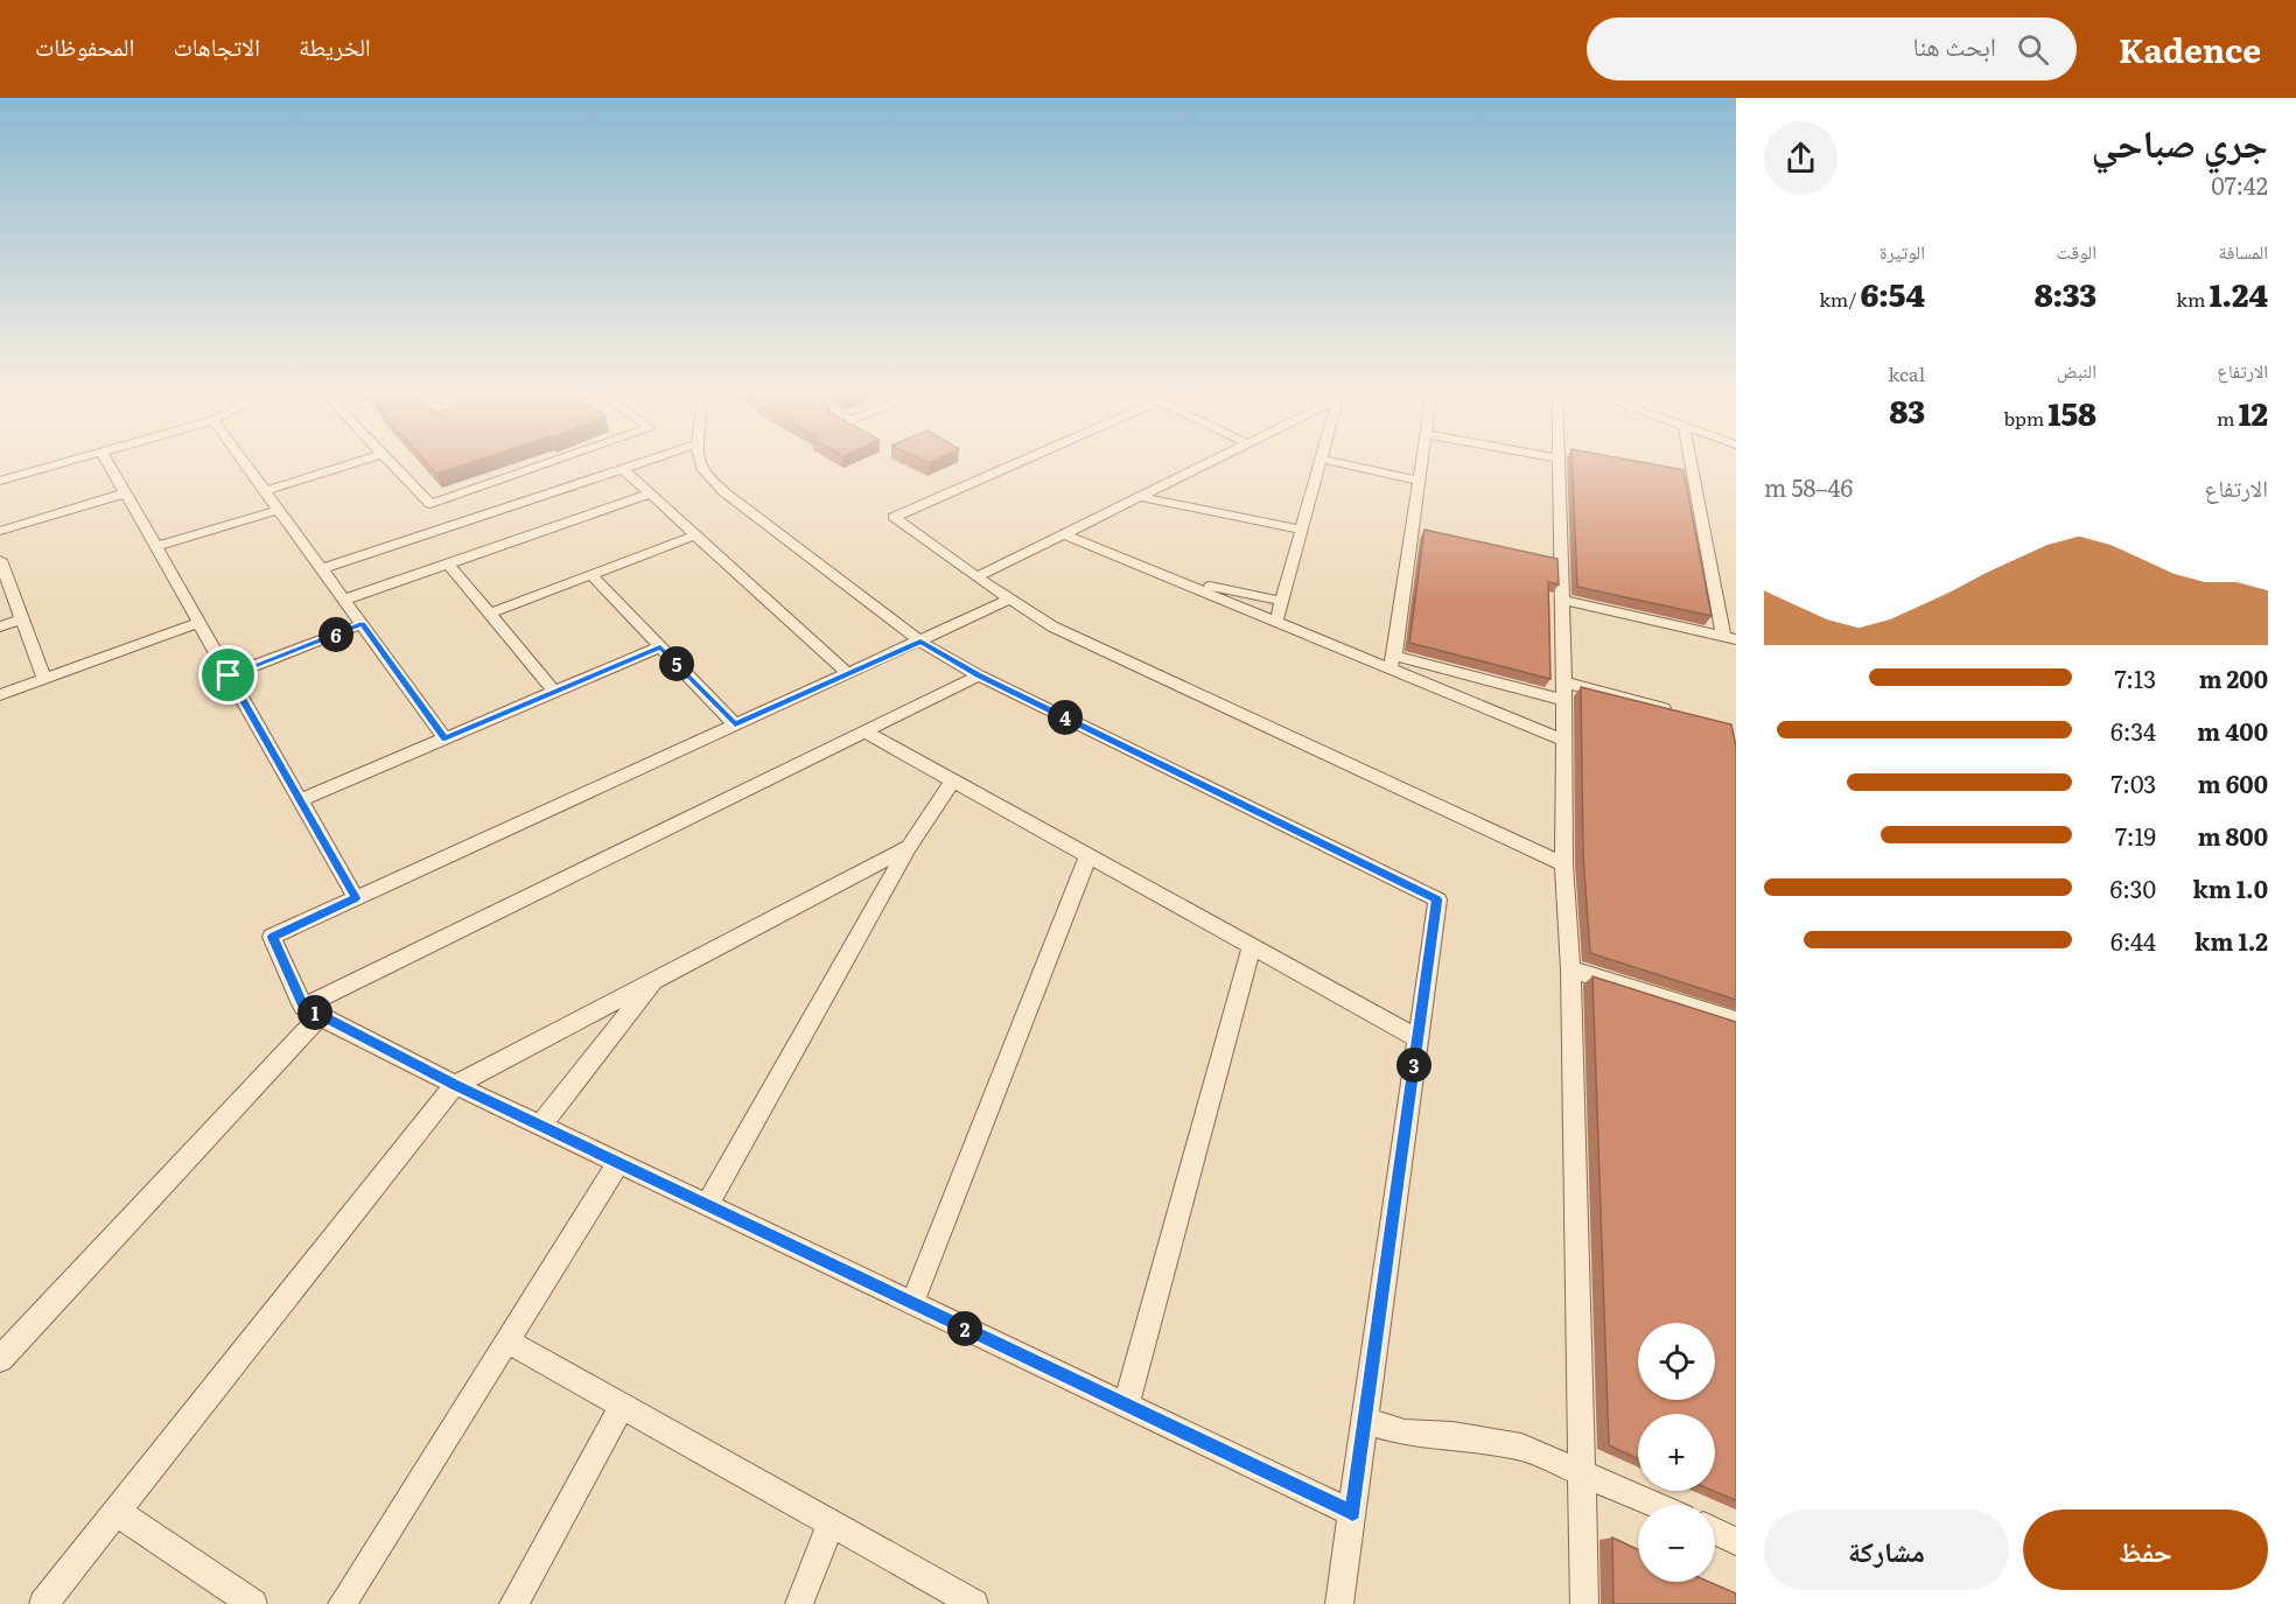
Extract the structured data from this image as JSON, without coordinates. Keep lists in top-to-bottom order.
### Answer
{
  "page": {
    "header": "Kadence",
    "search": "ابحث هنا",
    "nav": ["الخريطة", "الاتجاهات", "المحفوظات"],
    "heading": ["جري صباحي", "07:42"],
    "stats": [
      ["المسافة", "1.24 km"],
      ["الوقت", "8:33"],
      ["الوتيرة", "6:54 /km"],
      ["الارتفاع", "12 m"],
      ["النبض", "158 bpm"],
      ["kcal", "83"]
    ],
    "chart": ["الارتفاع", "46–58 m"],
    "pins": [
      "6",
      "5",
      "4",
      "1",
      "3",
      "2"
    ],
    "list": [
      {
        "name": "200 m",
        "note": "7:13"
      },
      {
        "name": "400 m",
        "note": "6:34"
      },
      {
        "name": "600 m",
        "note": "7:03"
      },
      {
        "name": "800 m",
        "note": "7:19"
      },
      {
        "name": "1.0 km",
        "note": "6:30"
      },
      {
        "name": "1.2 km",
        "note": "6:44"
      }
    ],
    "map_buttons": ["+", "−"],
    "buttons": ["حفظ", "مشاركة"]
  }
}
